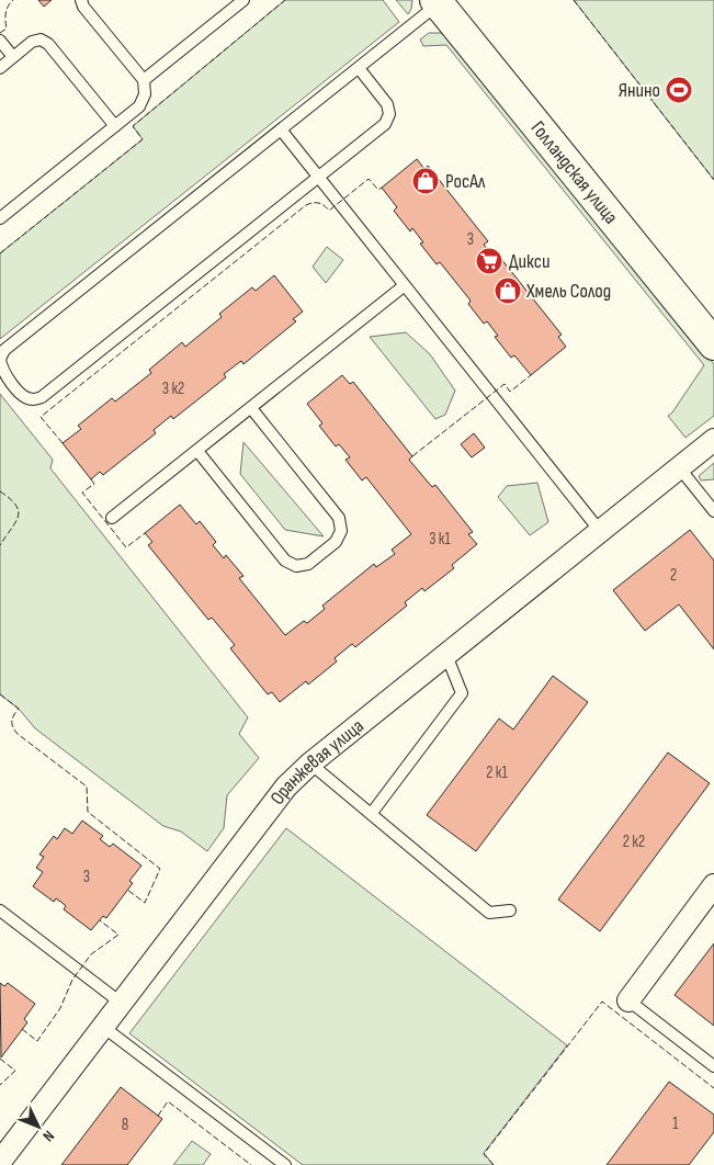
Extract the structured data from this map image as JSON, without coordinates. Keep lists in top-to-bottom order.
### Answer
{
  "streets": {
    "street": ["Голландская улица", "Оранжевая улица"]
  },
  "places": {
    "sports": ["Янино"],
    "shop": ["РосАл", "Хмель Солод"],
    "supermarket": ["Дикси"]
  },
  "house_numbers": [
    "3",
    "3 к2",
    "3 к1",
    "2",
    "2 к1",
    "2 к2",
    "3",
    "1",
    "8"
  ],
  "north": "bottom right"
}
